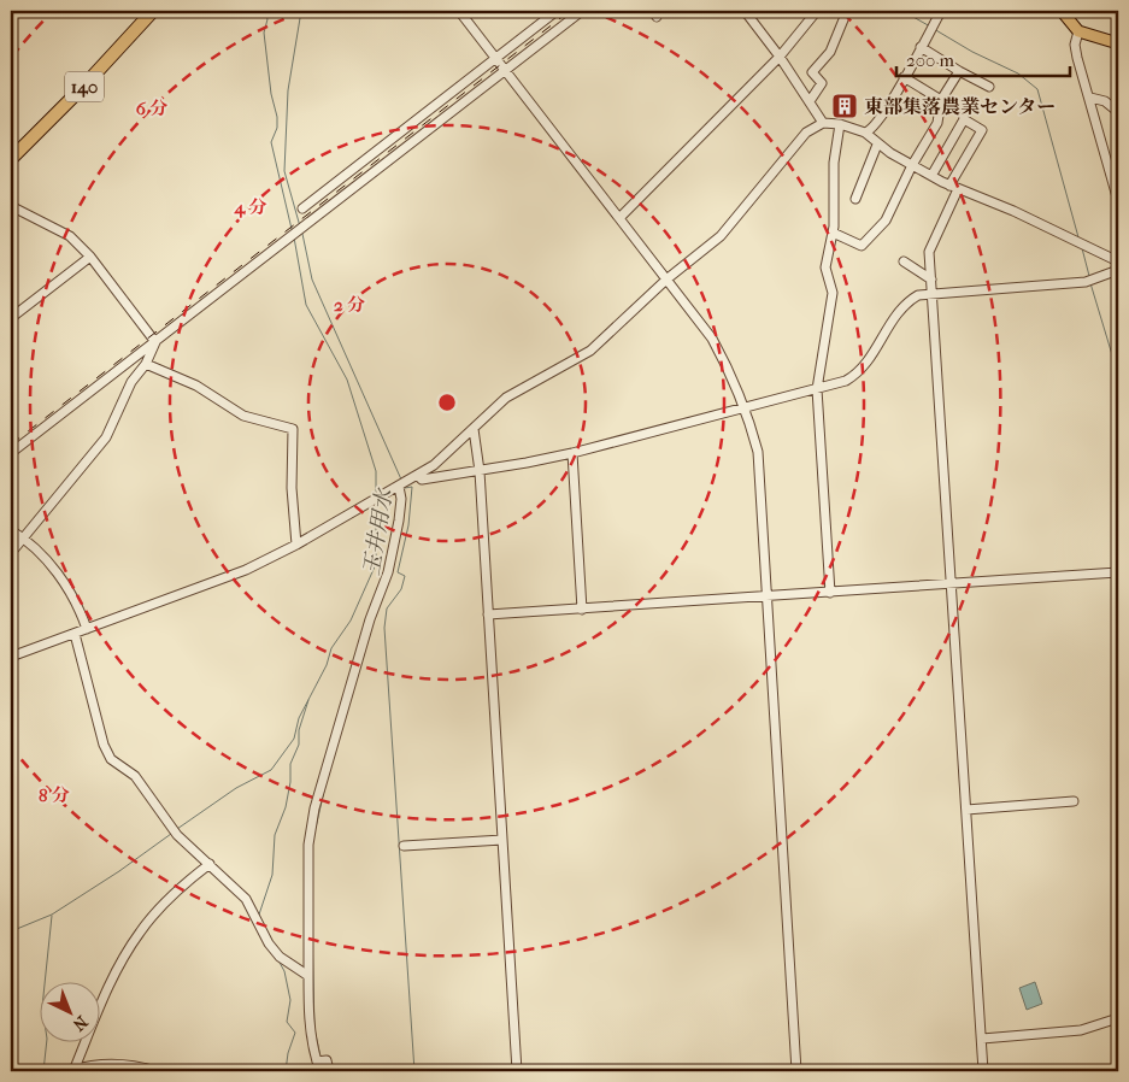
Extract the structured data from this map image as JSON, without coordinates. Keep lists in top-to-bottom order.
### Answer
{
  "streets": {
    "highway": ["140"]
  },
  "water": ["玉井用水"],
  "places": {
    "building": ["東部集落農業センター"]
  },
  "scale_bar": "200 m",
  "north": "bottom right",
  "rings": [
    "6 分",
    "4 分",
    "2 分",
    "8 分"
  ]
}
